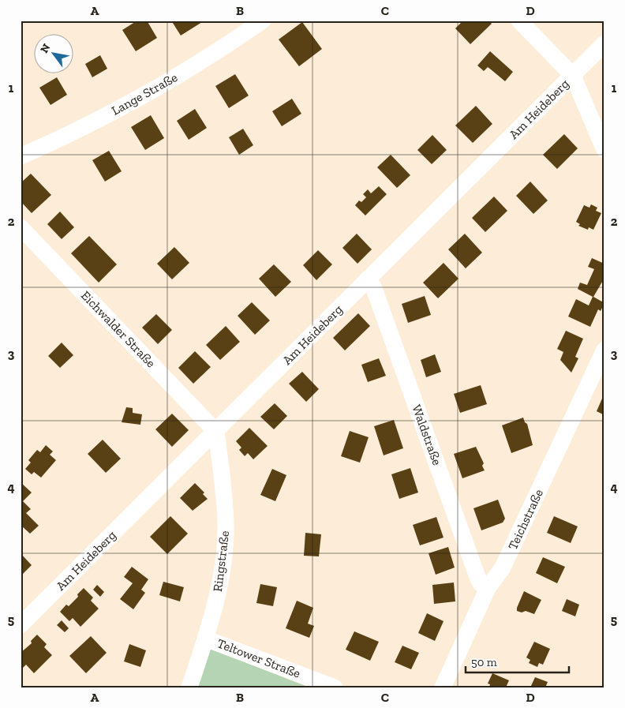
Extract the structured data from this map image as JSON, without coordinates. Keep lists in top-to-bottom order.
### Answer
{
  "streets": {
    "street": [
      "Lange Straße",
      "Am Heideberg",
      "Eichwalder Straße",
      "Waldstraße",
      "Teichstraße",
      "Ringstraße",
      "Teltower Straße"
    ]
  },
  "crossings": [
    ["Am Heideberg", "Eichwalder Straße"],
    ["Am Heideberg", "Waldstraße"],
    ["Am Heideberg", "Ringstraße"],
    ["Eichwalder Straße", "Ringstraße"],
    ["Waldstraße", "Teichstraße"],
    ["Ringstraße", "Teltower Straße"]
  ],
  "scale_bar": "50 m",
  "north": "top left",
  "grid": {
    "columns": [
      "A",
      "B",
      "C",
      "D"
    ],
    "rows": [
      "1",
      "2",
      "3",
      "4",
      "5"
    ]
  }
}
